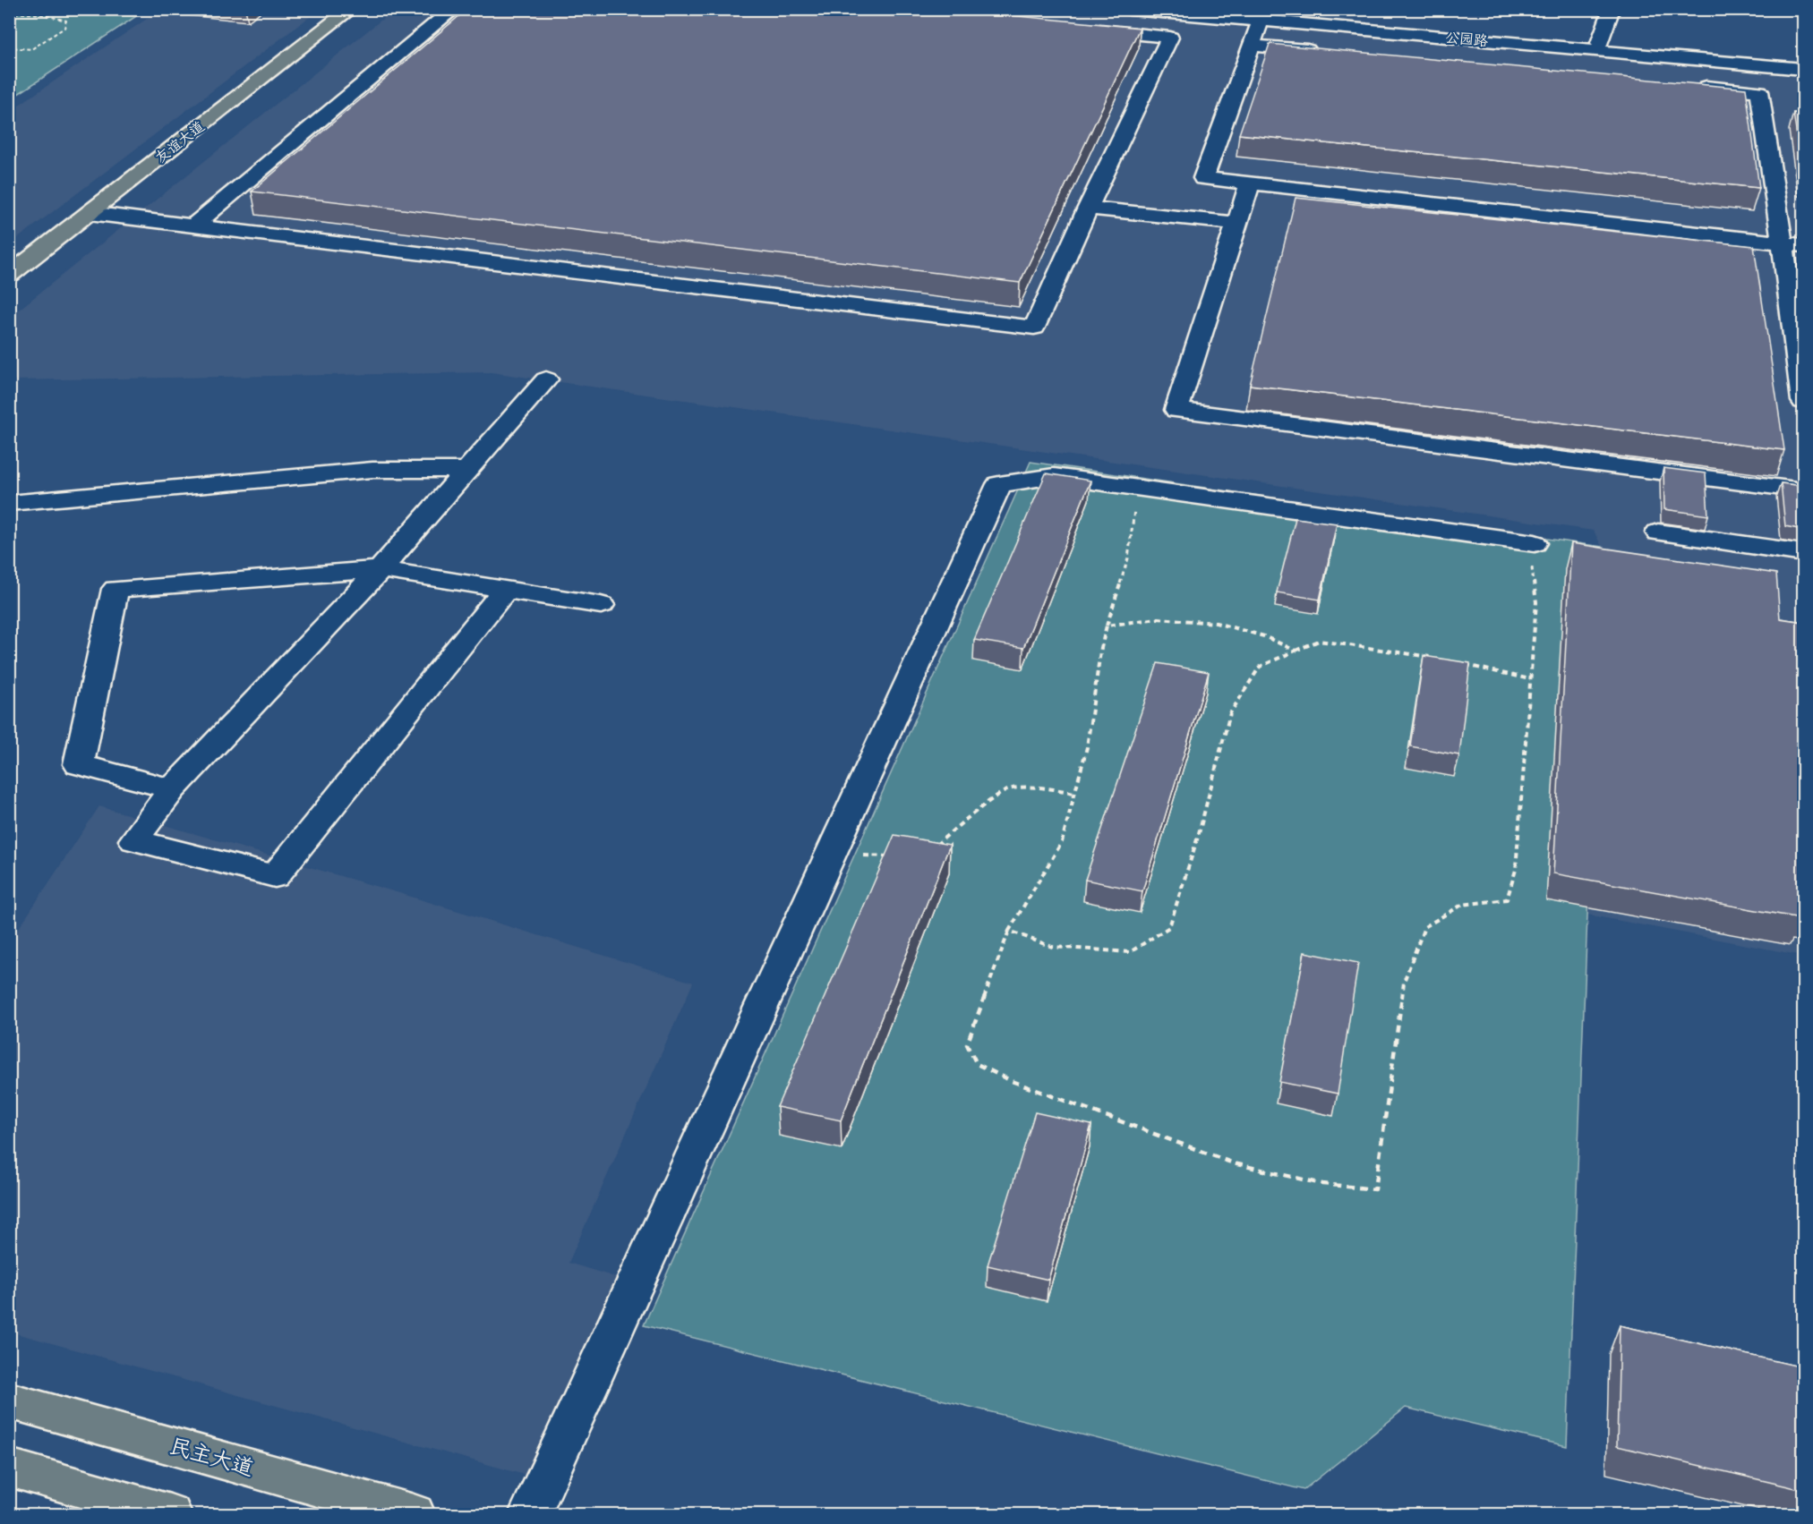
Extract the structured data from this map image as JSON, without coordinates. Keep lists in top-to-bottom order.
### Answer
{
  "streets": {
    "main road": ["友谊大道", "民主大道"],
    "street": ["公园路"]
  }
}
